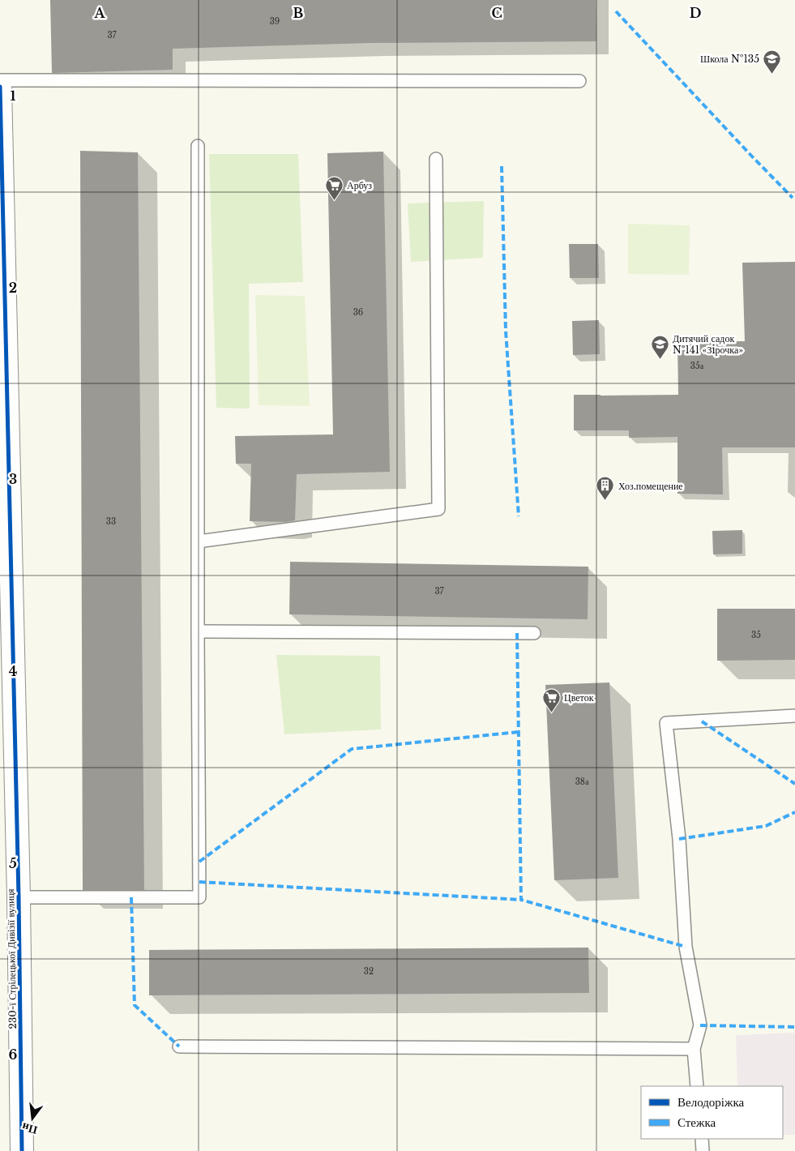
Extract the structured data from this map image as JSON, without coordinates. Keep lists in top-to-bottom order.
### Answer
{
  "streets": {
    "street": ["230-ї Стрілецької Дивізії вулиця"]
  },
  "places": {
    "school or university": ["Школа №135", "Дитячий садок №141 «Зiрочка»"],
    "supermarket": ["Арбуз", "Цветок"],
    "building": ["Хоз.помещение"]
  },
  "house_numbers": [
    "39",
    "37",
    "36",
    "35а",
    "33",
    "37",
    "35",
    "38а",
    "32"
  ],
  "legend": ["Велодоріжка", "Стежка"],
  "north": "bottom",
  "grid": {
    "columns": [
      "A",
      "B",
      "C",
      "D"
    ],
    "rows": [
      "1",
      "2",
      "3",
      "4",
      "5",
      "6"
    ]
  }
}
